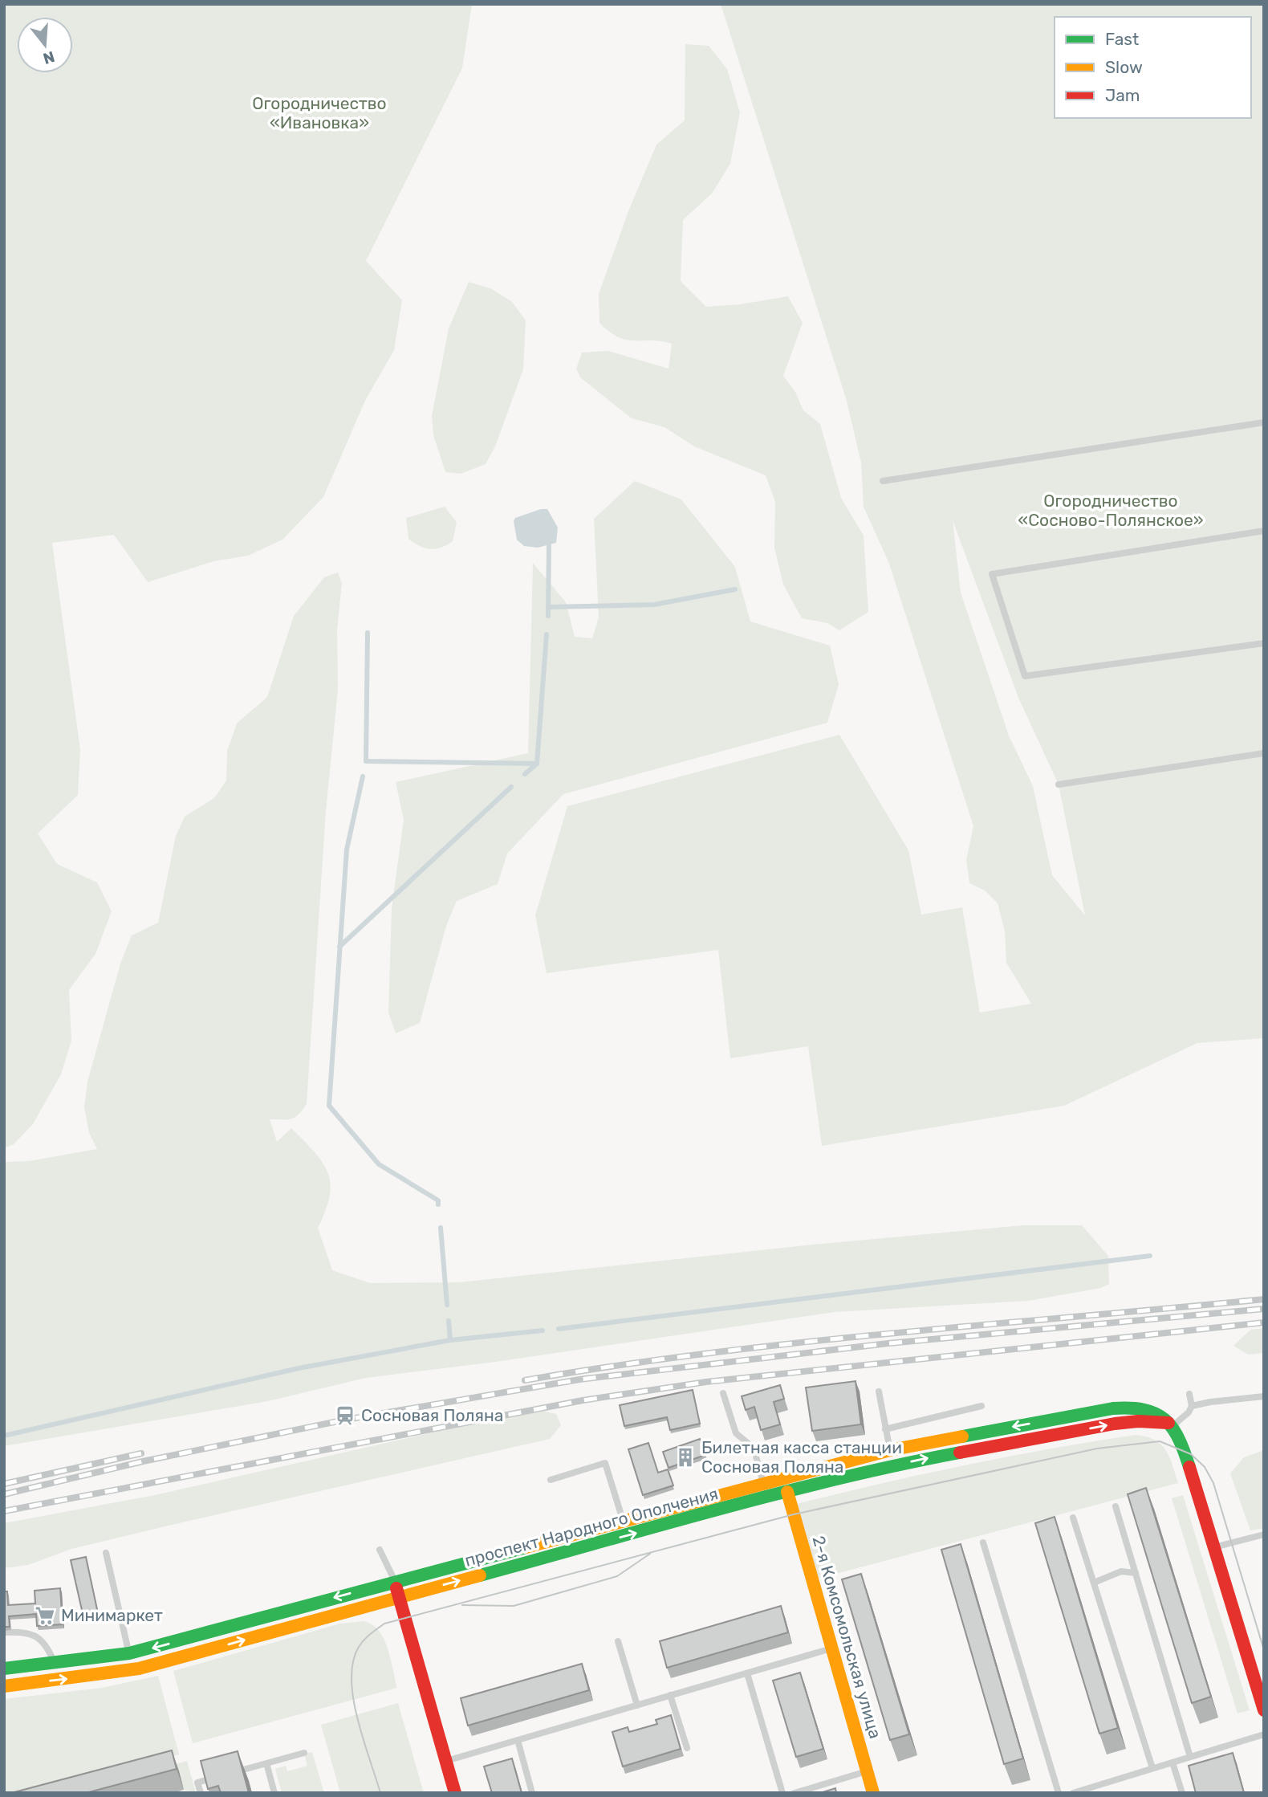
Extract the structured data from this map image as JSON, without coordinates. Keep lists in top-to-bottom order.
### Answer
{
  "streets": {
    "street": ["проспект Народного Ополчения", "2-я Комсомольская улица"]
  },
  "crossings": [
    ["проспект Народного Ополчения", "2-я Комсомольская улица"]
  ],
  "parks": ["Огородничество «Ивановка»", "Огородничество «Сосново-Полянское»"],
  "places": {
    "station": ["Сосновая Поляна"],
    "building": ["Билетная касса станции Сосновая Поляна"],
    "supermarket": ["Минимаркет"]
  },
  "legend": ["Fast", "Slow", "Jam"],
  "north": "bottom"
}
